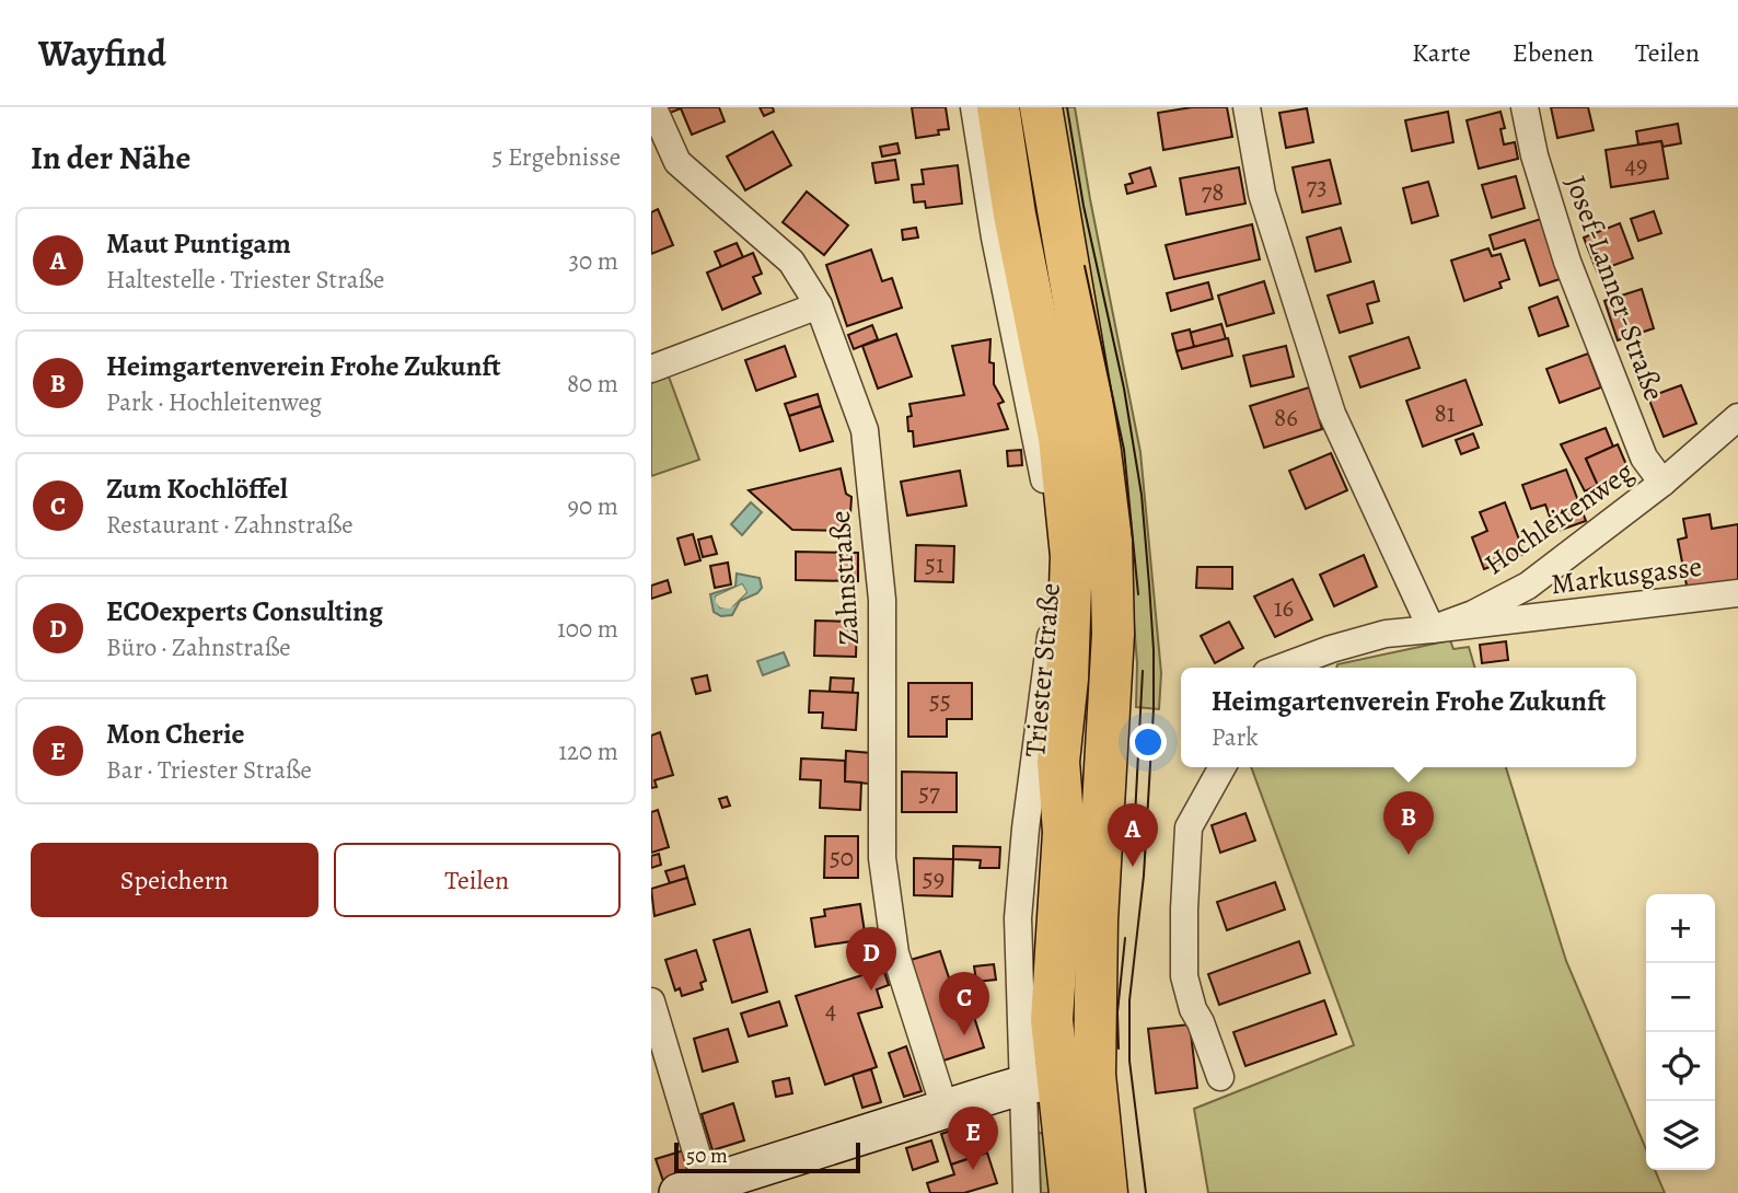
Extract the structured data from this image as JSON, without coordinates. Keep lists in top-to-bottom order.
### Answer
{
  "streets": {
    "main road": ["Triester Straße"],
    "street": [
      "Josef-Lanner-Straße",
      "Hochleitenweg",
      "Markusgasse",
      "Zahnstraße"
    ]
  },
  "crossings": [
    ["Josef-Lanner-Straße", "Hochleitenweg"],
    ["Hochleitenweg", "Markusgasse"]
  ],
  "house_numbers": [
    "49",
    "73",
    "78",
    "81",
    "86",
    "51",
    "16",
    "55",
    "57",
    "50",
    "59",
    "4"
  ],
  "scale_bar": "50 m",
  "page": {
    "header": "Wayfind",
    "nav": ["Karte", "Ebenen", "Teilen"],
    "heading": ["In der Nähe", "5 Ergebnisse"],
    "list": [
      {
        "mark": "A",
        "name": "Maut Puntigam",
        "note": "Haltestelle · Triester Straße",
        "value": "30 m"
      },
      {
        "mark": "B",
        "name": "Heimgartenverein Frohe Zukunft",
        "note": "Park · Hochleitenweg",
        "value": "80 m"
      },
      {
        "mark": "C",
        "name": "Zum Kochlöffel",
        "note": "Restaurant · Zahnstraße",
        "value": "90 m"
      },
      {
        "mark": "D",
        "name": "ECOexperts Consulting",
        "note": "Büro · Zahnstraße",
        "value": "100 m"
      },
      {
        "mark": "E",
        "name": "Mon Cherie",
        "note": "Bar · Triester Straße",
        "value": "120 m"
      }
    ],
    "popup": ["Heimgartenverein Frohe Zukunft", "Park"],
    "pins": [
      "B",
      "A",
      "D",
      "C",
      "E"
    ],
    "buttons": ["Speichern", "Teilen"],
    "map_buttons": ["+", "−"],
    "scale": "50 m"
  }
}
